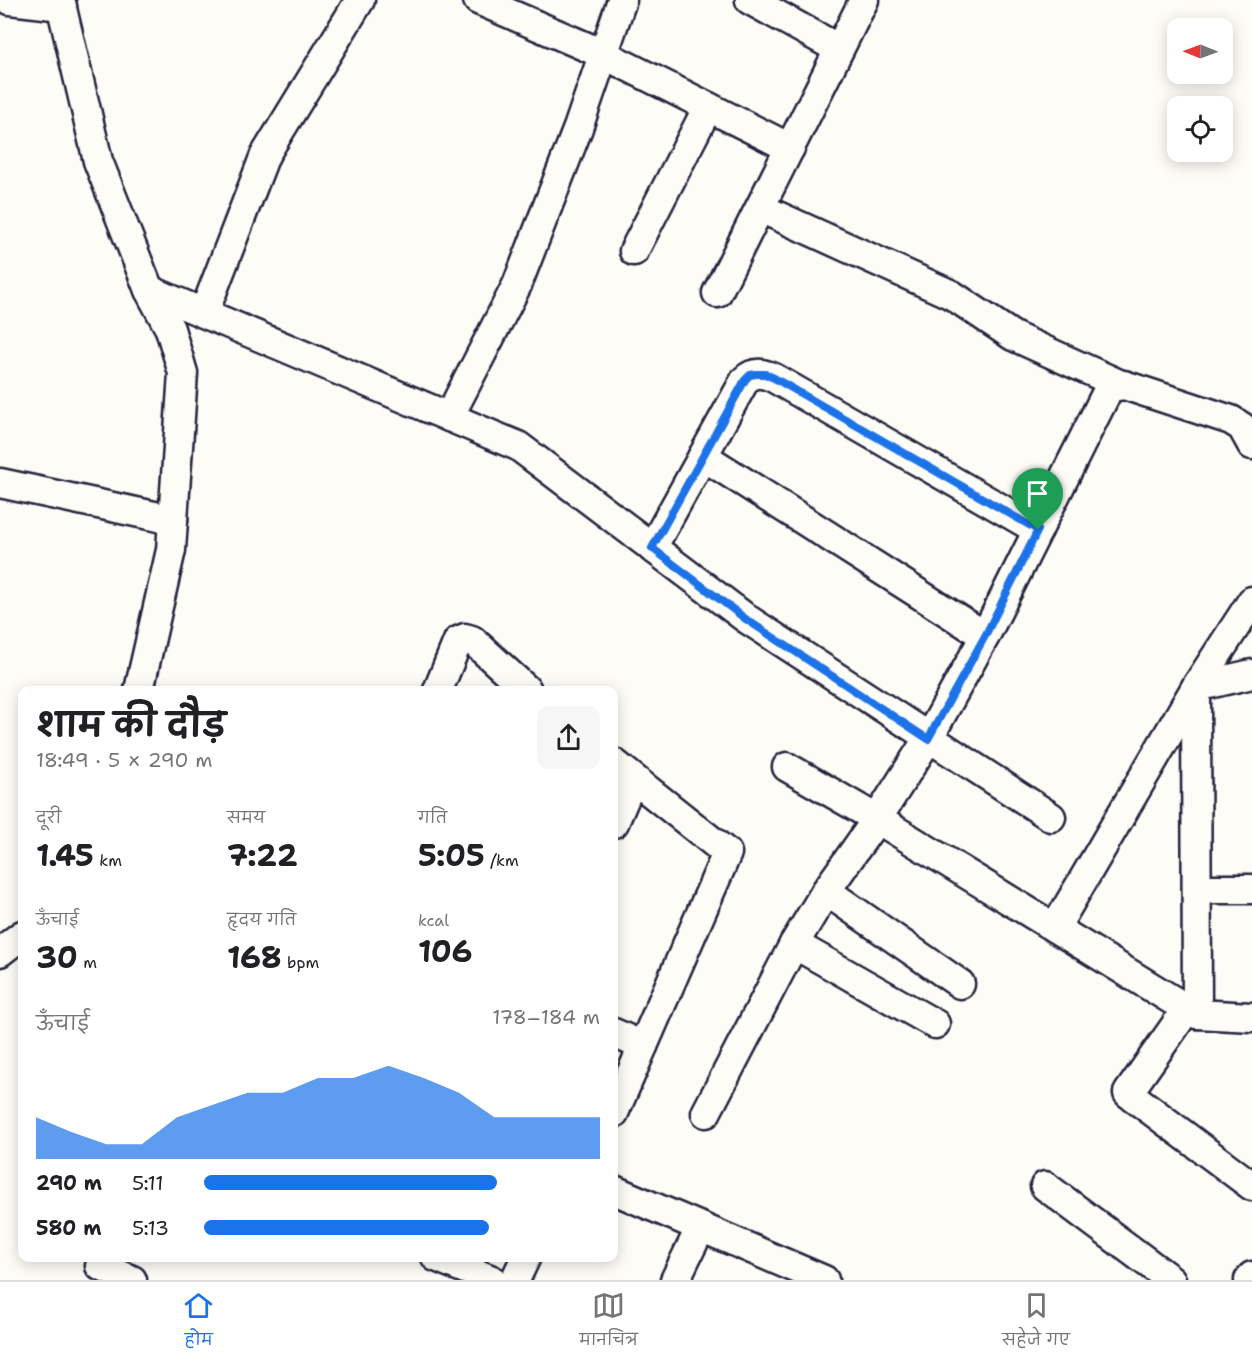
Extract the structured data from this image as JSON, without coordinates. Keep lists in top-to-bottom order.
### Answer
{
  "north": "left",
  "page": {
    "heading": ["शाम की दौड़", "18:49 · 5 × 290 m"],
    "stats": [
      ["दूरी", "1.45 km"],
      ["समय", "7:22"],
      ["गति", "5:05 /km"],
      ["ऊँचाई", "30 m"],
      ["हृदय गति", "168 bpm"],
      ["kcal", "106"]
    ],
    "chart": ["ऊँचाई", "178–184 m"],
    "list": [
      {
        "name": "290 m",
        "note": "5:11"
      },
      {
        "name": "580 m",
        "note": "5:13"
      }
    ],
    "tabs": ["होम", "मानचित्र", "सहेजे गए"]
  }
}
